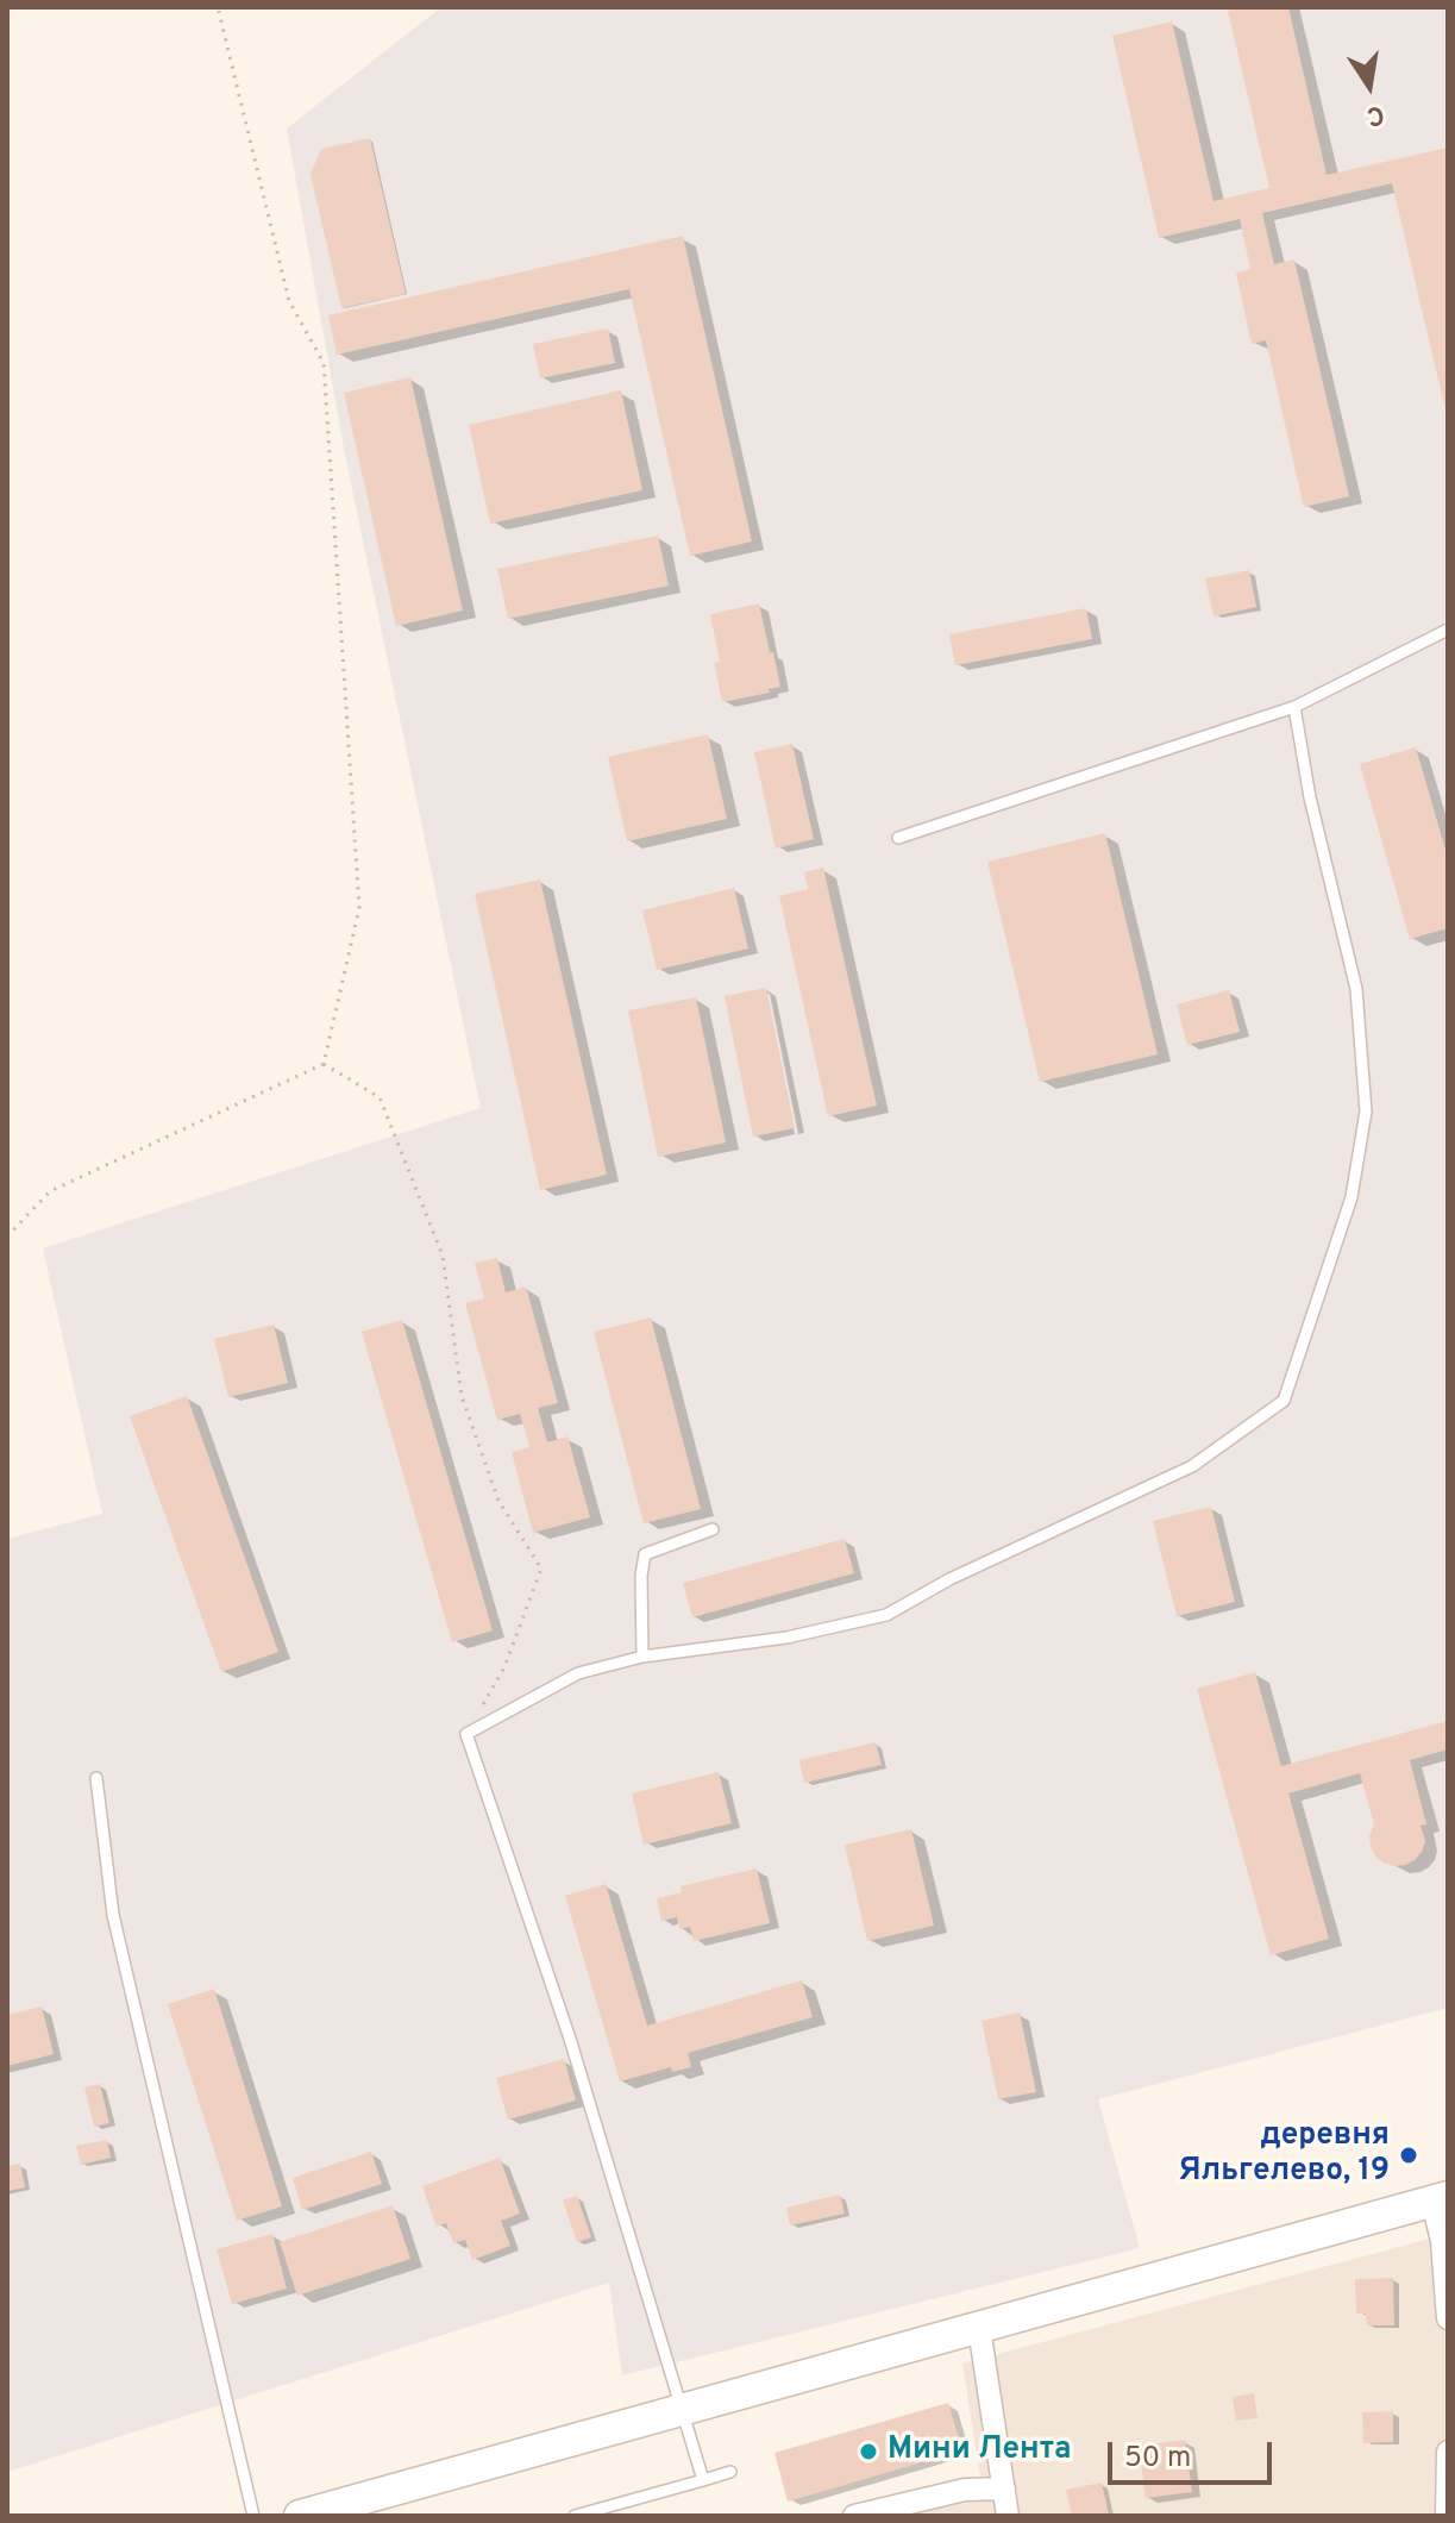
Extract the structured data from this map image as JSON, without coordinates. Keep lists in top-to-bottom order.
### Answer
{
  "places": ["деревня Яльгелево, 19", "Мини Лента"],
  "scale_bar": "50 m",
  "north": "bottom"
}
